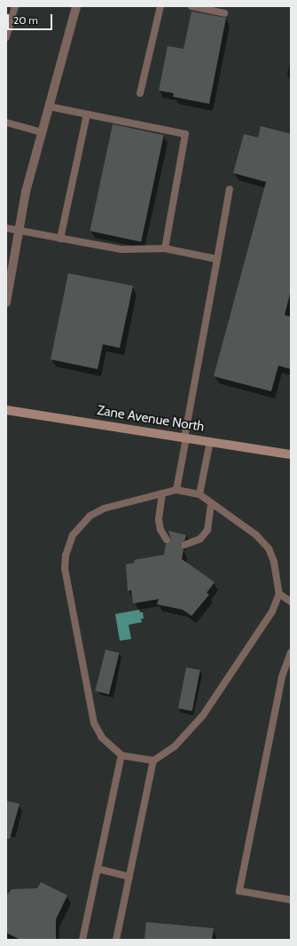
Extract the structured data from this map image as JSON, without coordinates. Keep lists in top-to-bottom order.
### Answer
{
  "streets": {
    "street": ["Zane Avenue North"]
  },
  "scale_bar": "20 m"
}
